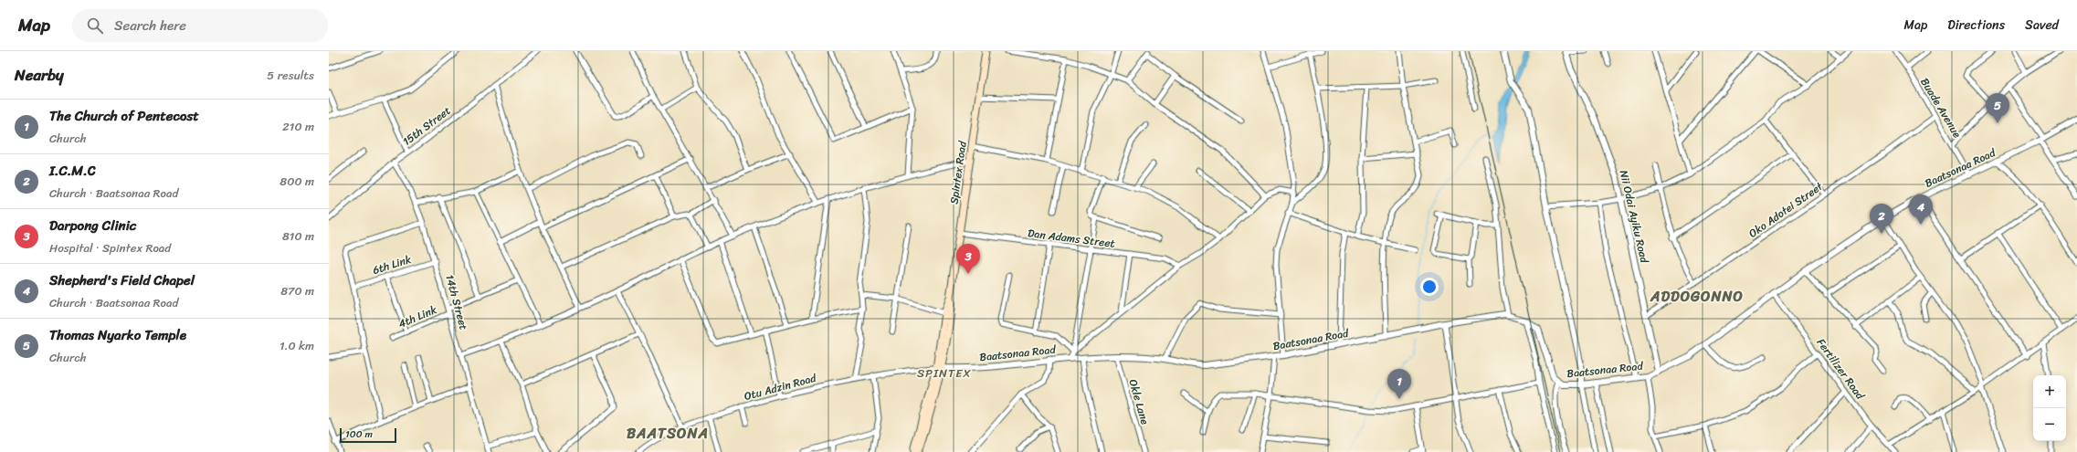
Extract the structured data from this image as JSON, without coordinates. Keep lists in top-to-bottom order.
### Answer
{
  "streets": {
    "main road": ["Spintex Road"],
    "street": [
      "Buade Avenue",
      "15th Street",
      "Baatsonaa Road",
      "Oko Adotei Street",
      "Nii Odai Ayiku Road",
      "Dan Adams Street",
      "6th Link",
      "14th Street",
      "4th Link",
      "Fertilizer Road",
      "Otu Adzin Road",
      "Okle Lane"
    ]
  },
  "crossings": [
    ["Buade Avenue", "Baatsonaa Road"],
    ["Buade Avenue", "Oko Adotei Street"],
    ["15th Street", "14th Street"],
    ["Baatsonaa Road", "Spintex Road"],
    ["Baatsonaa Road", "Nii Odai Ayiku Road"],
    ["Baatsonaa Road", "Fertilizer Road"],
    ["Baatsonaa Road", "Otu Adzin Road"],
    ["Baatsonaa Road", "Okle Lane"],
    ["Spintex Road", "Dan Adams Street"],
    ["Spintex Road", "Otu Adzin Road"],
    ["Oko Adotei Street", "Nii Odai Ayiku Road"],
    ["6th Link", "14th Street"],
    ["14th Street", "4th Link"]
  ],
  "districts": ["ADDOGONNO", "SPINTEX", "BAATSONA"],
  "scale_bar": "100 m",
  "page": {
    "header": "Map",
    "search": "Search here",
    "nav": ["Map", "Directions", "Saved"],
    "heading": ["Nearby", "5 results"],
    "pins": [
      "5",
      "4",
      "2",
      "3",
      "1"
    ],
    "list": [
      {
        "mark": "1",
        "name": "The Church of Pentecost",
        "note": "Church",
        "value": "210 m"
      },
      {
        "mark": "2",
        "name": "I.C.M.C",
        "note": "Church · Baatsonaa Road",
        "value": "800 m"
      },
      {
        "mark": "3",
        "name": "Darpong Clinic",
        "note": "Hospital · Spintex Road",
        "value": "810 m"
      },
      {
        "mark": "4",
        "name": "Shepherd's Field Chapel",
        "note": "Church · Baatsonaa Road",
        "value": "870 m"
      },
      {
        "mark": "5",
        "name": "Thomas Nyarko Temple",
        "note": "Church",
        "value": "1.0 km"
      }
    ],
    "map_buttons": ["+", "−"],
    "scale": "100 m"
  }
}
